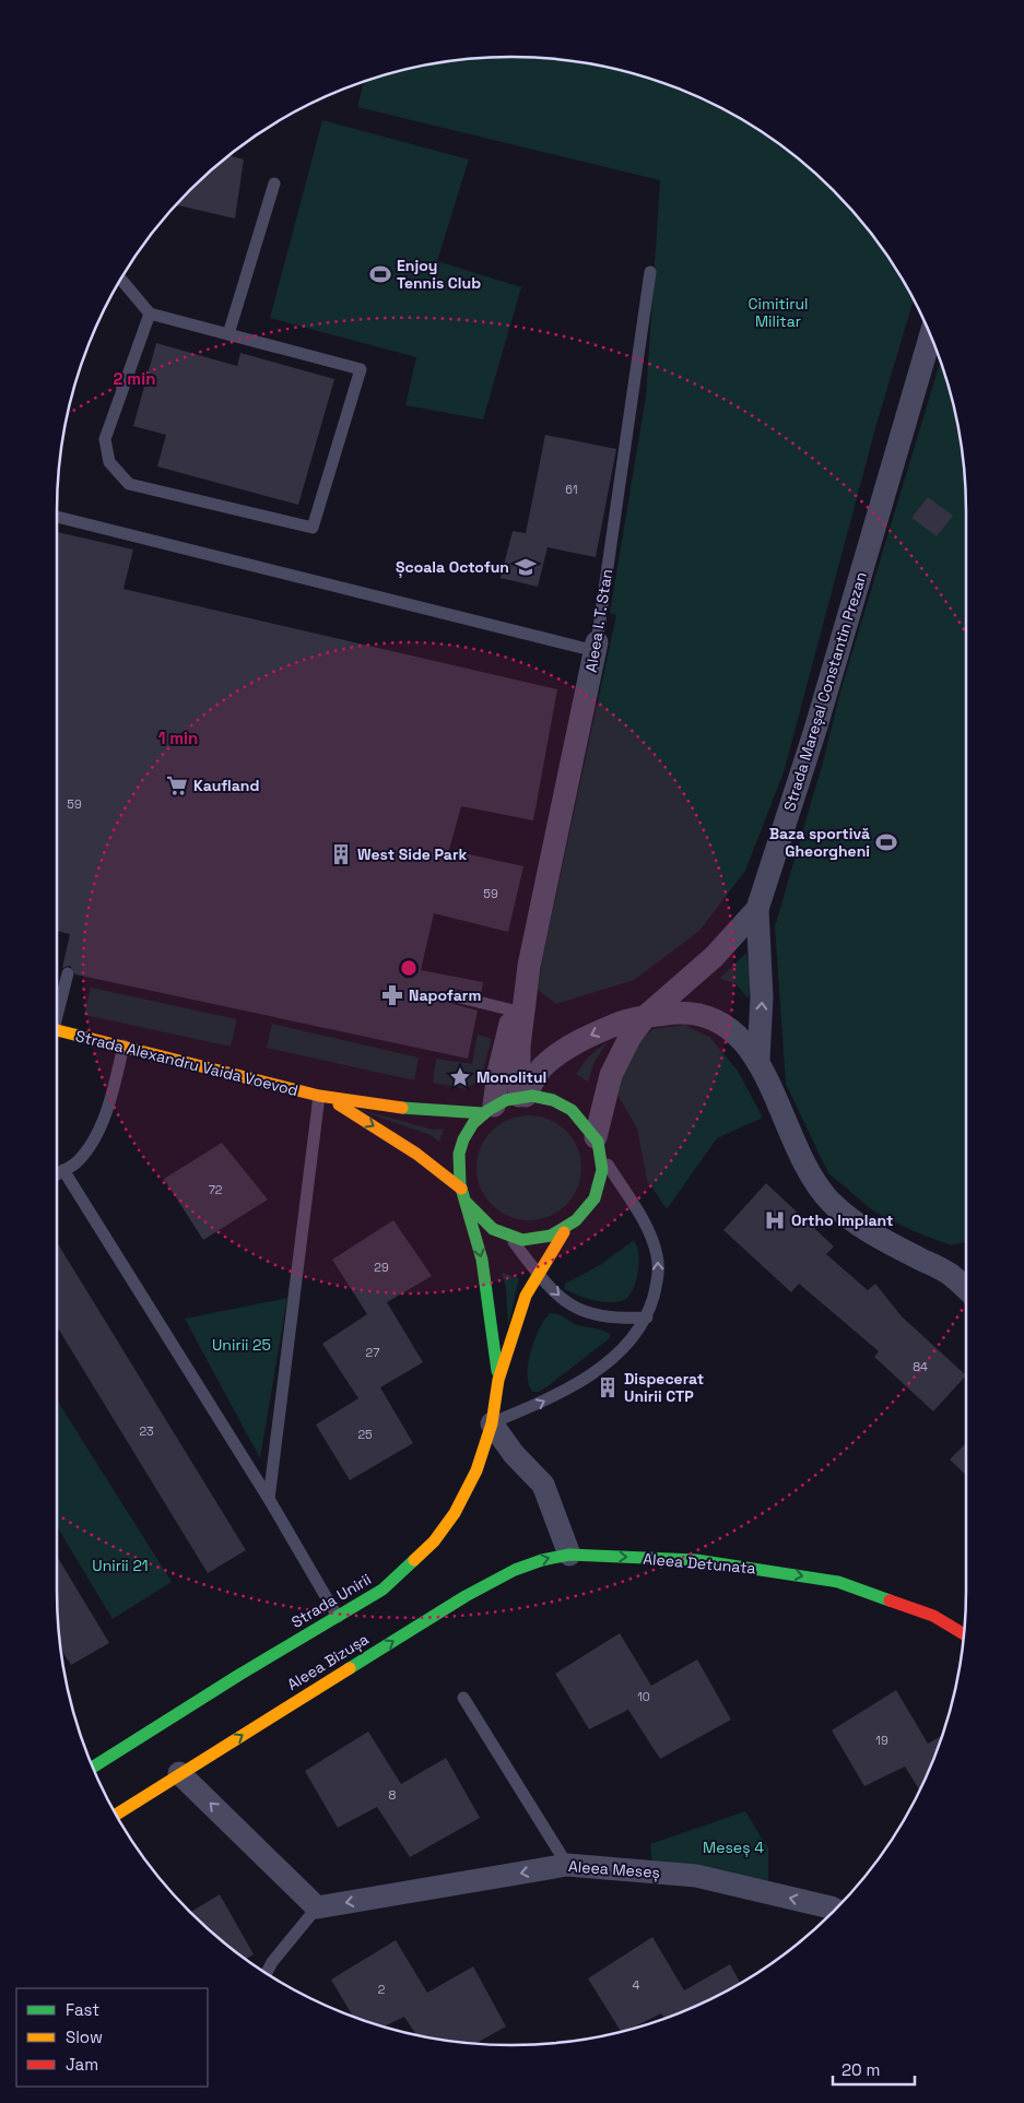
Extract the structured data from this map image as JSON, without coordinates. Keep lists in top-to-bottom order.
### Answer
{
  "streets": {
    "main road": [
      "Strada Alexandru Vaida Voevod",
      "Aleea Detunata",
      "Strada Unirii",
      "Aleea Bizușa"
    ],
    "street": ["Aleea I. T. Stan", "Strada Mareșal Constantin Prezan", "Aleea Meseș"]
  },
  "crossings": [
    ["Aleea I. T. Stan", "Strada Mareșal Constantin Prezan"],
    ["Aleea I. T. Stan", "Strada Alexandru Vaida Voevod"],
    ["Aleea I. T. Stan", "Strada Unirii"],
    ["Strada Mareșal Constantin Prezan", "Strada Alexandru Vaida Voevod"],
    ["Strada Mareșal Constantin Prezan", "Strada Unirii"],
    ["Strada Alexandru Vaida Voevod", "Strada Unirii"],
    ["Aleea Detunata", "Aleea Bizușa"]
  ],
  "one_way": ["Aleea Detunata", "Aleea Bizușa", "Aleea Meseș"],
  "parks": [
    "Cimitirul Militar",
    "Unirii 25",
    "Unirii 21",
    "Meseș 4"
  ],
  "places": {
    "sports": ["Enjoy Tennis Club", "Baza sportivă Gheorgheni"],
    "school or university": ["Școala Octofun"],
    "supermarket": ["Kaufland"],
    "building": ["West Side Park", "Dispecerat Unirii CTP"],
    "pharmacy": ["Napofarm"],
    "place": ["Monolitul"],
    "hospital": ["Ortho Implant"]
  },
  "house_numbers": [
    "61",
    "59",
    "59",
    "72",
    "29",
    "27",
    "84",
    "23",
    "25",
    "10",
    "19",
    "8",
    "4",
    "2"
  ],
  "legend": ["Fast", "Slow", "Jam"],
  "scale_bar": "20 m",
  "rings": ["2 min", "1 min"]
}
